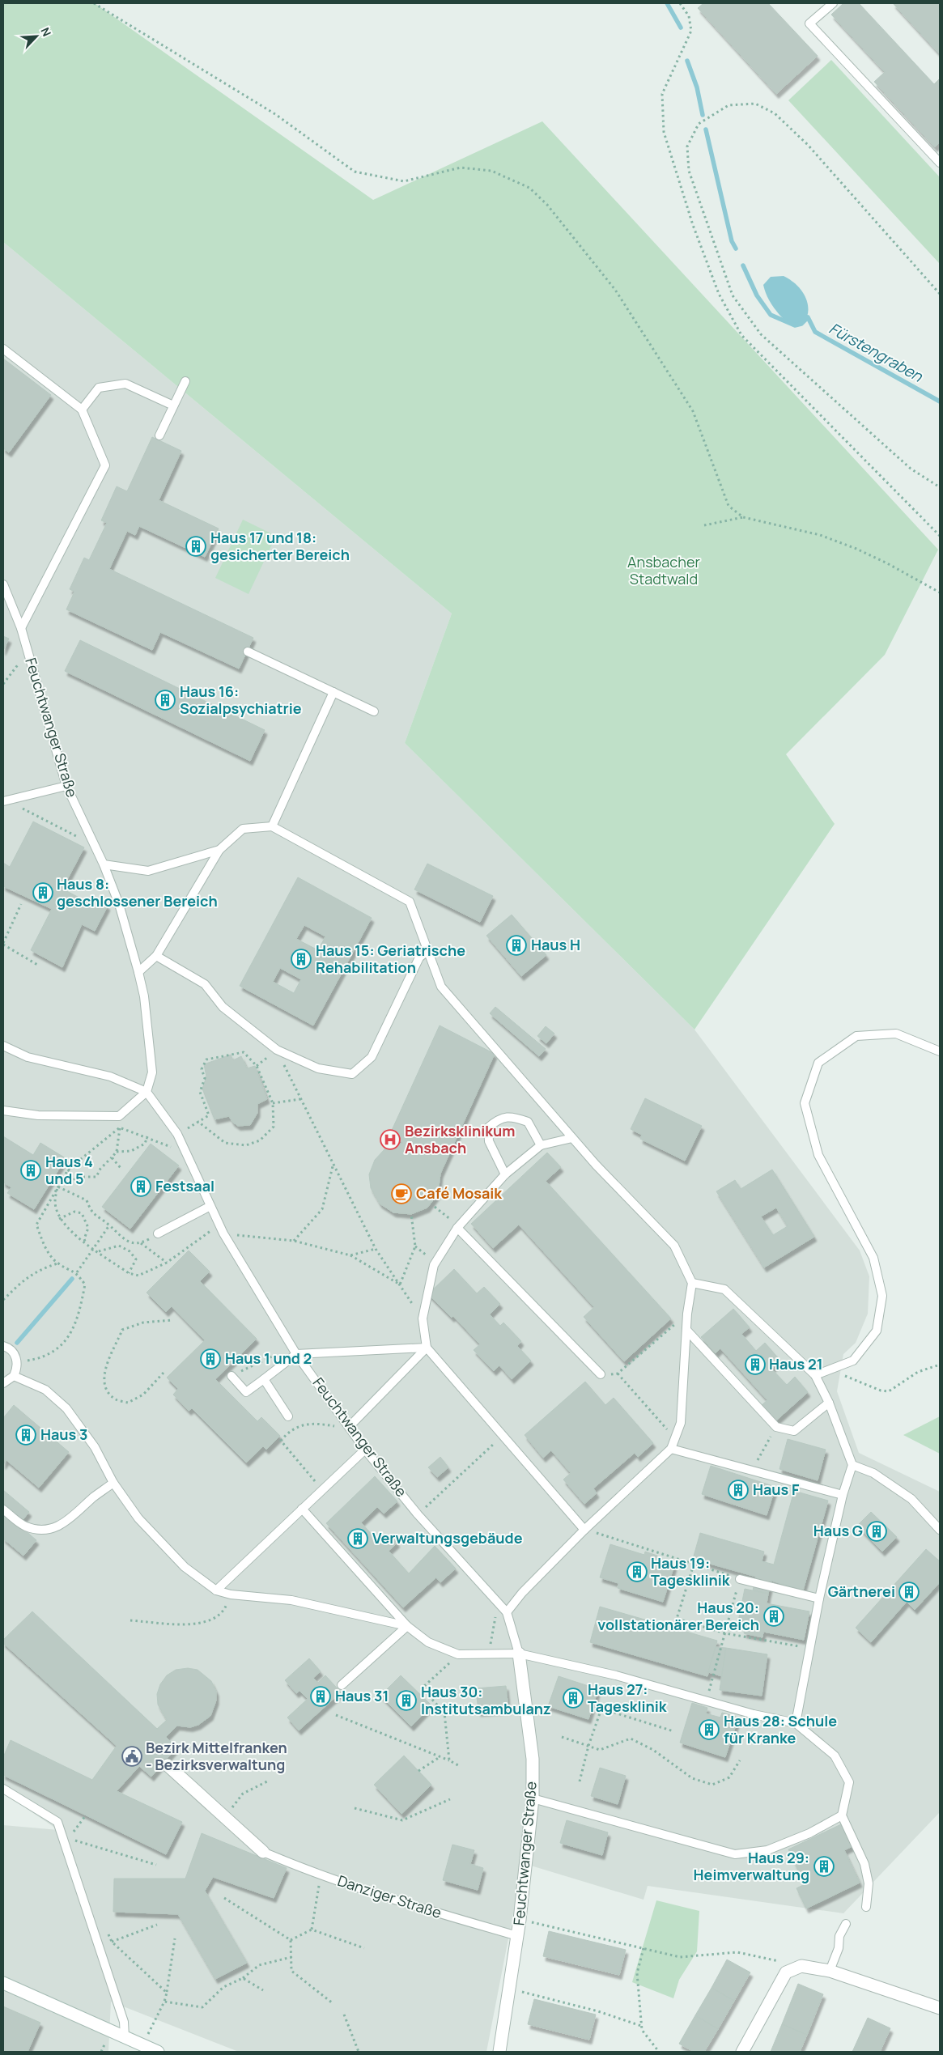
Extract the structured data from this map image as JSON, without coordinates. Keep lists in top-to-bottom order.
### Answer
{
  "streets": {
    "street": ["Feuchtwanger Straße"],
    "lane": ["Danziger Straße"]
  },
  "crossings": [
    ["Feuchtwanger Straße", "Danziger Straße"]
  ],
  "water": ["Fürstengraben"],
  "parks": ["Ansbacher Stadtwald"],
  "places": {
    "building": [
      "Haus 17 und 18: gesicherter Bereich",
      "Haus 16: Sozialpsychiatrie",
      "Haus 8: geschlossener Bereich",
      "Haus H",
      "Haus 15: Geriatrische Rehabilitation",
      "Haus 4 und 5",
      "Festsaal",
      "Haus 1 und 2",
      "Haus 21",
      "Haus 3",
      "Haus F",
      "Haus G",
      "Verwaltungsgebäude",
      "Haus 19: Tagesklinik",
      "Gärtnerei",
      "Haus 20: vollstationärer Bereich",
      "Haus 31",
      "Haus 27: Tagesklinik",
      "Haus 30: Institutsambulanz",
      "Haus 28: Schule für Kranke",
      "Haus 29: Heimverwaltung"
    ],
    "hospital": ["Bezirksklinikum Ansbach"],
    "cafe": ["Café Mosaik"],
    "public building": ["Bezirk Mittelfranken - Bezirksverwaltung"]
  },
  "north": "top right"
}
